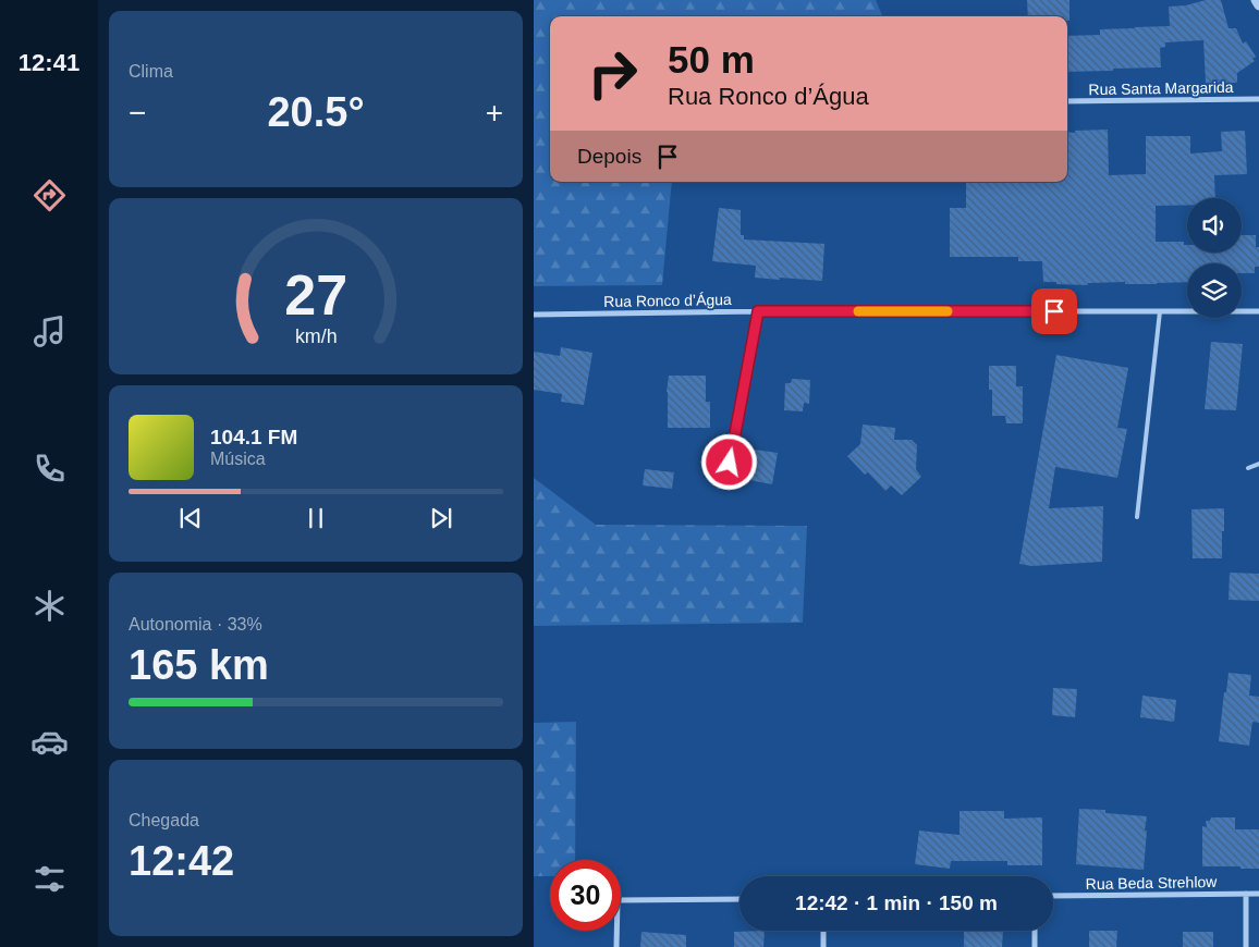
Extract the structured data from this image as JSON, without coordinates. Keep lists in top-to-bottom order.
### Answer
{
  "streets": {
    "street": ["Rua Santa Margarida", "Rua Ronco d’Água", "Rua Beda Strehlow"]
  },
  "page": {
    "tabs": "12:41",
    "tile": [
      "Clima",
      ["Autonomia · 33%", "165 km"],
      ["Chegada", "12:42"]
    ],
    "turn": ["50 m", "Rua Ronco d’Água"],
    "heat": ["−", "20.5°", "+"],
    "then": "Depois",
    "song": ["104.1 FM", "Música"],
    "limit": "30",
    "trip": "12:42 · 1 min · 150 m",
    "gauge": ["27", "km/h"]
  }
}
